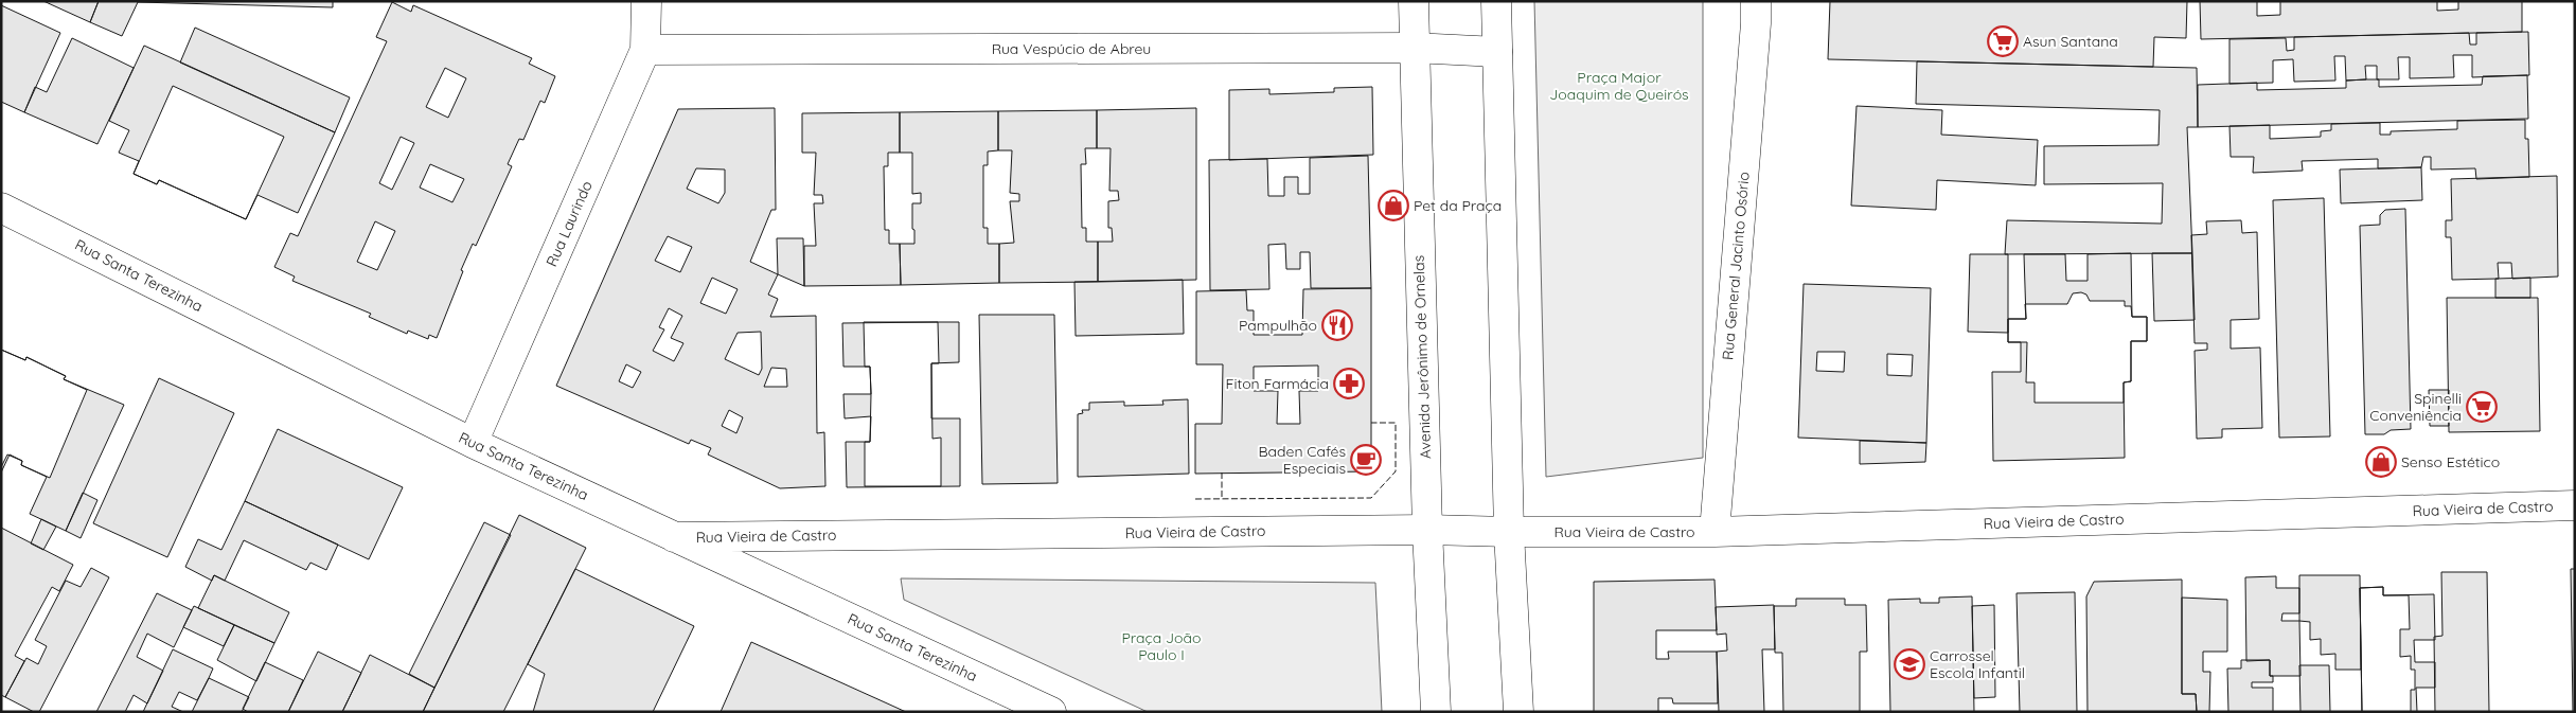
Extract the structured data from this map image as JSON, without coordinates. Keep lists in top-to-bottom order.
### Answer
{
  "streets": {
    "street": [
      "Rua Vespúcio de Abreu",
      "Rua Laurindo",
      "Rua General Jacinto Osório",
      "Rua Santa Terezinha",
      "Avenida Jerônimo de Ornelas",
      "Rua Vieira de Castro"
    ]
  },
  "crossings": [
    ["Rua Vespúcio de Abreu", "Rua Laurindo"],
    ["Rua Vespúcio de Abreu", "Avenida Jerônimo de Ornelas"],
    ["Rua Laurindo", "Rua Santa Terezinha"],
    ["Rua General Jacinto Osório", "Rua Vieira de Castro"],
    ["Rua Santa Terezinha", "Rua Vieira de Castro"],
    ["Avenida Jerônimo de Ornelas", "Rua Vieira de Castro"]
  ],
  "parks": ["Praça Major Joaquim de Queirós", "Praça João Paulo I"],
  "places": {
    "supermarket": ["Asun Santana", "Spinelli Conveniência"],
    "shop": ["Pet da Praça", "Senso Estético"],
    "restaurant": ["Pampulhão"],
    "pharmacy": ["Fiton Farmácia"],
    "cafe": ["Baden Cafés Especiais"],
    "school or university": ["Carrossel Escola Infantil"]
  }
}
